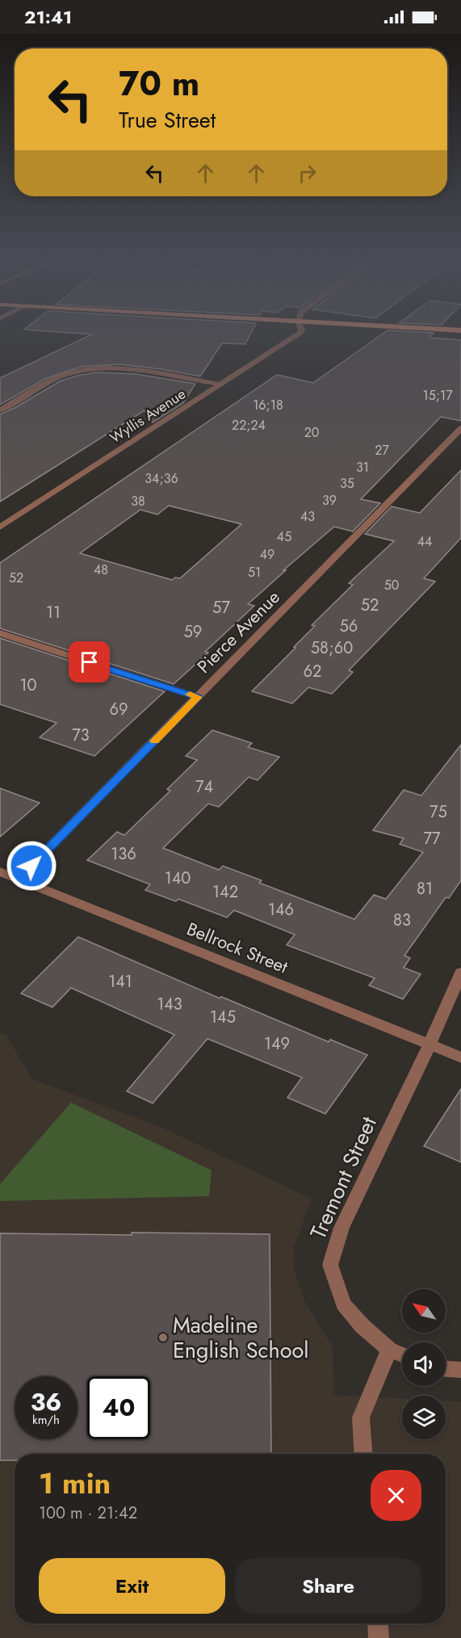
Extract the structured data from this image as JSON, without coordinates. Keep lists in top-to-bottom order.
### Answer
{
  "streets": {
    "street": [
      "Wyllis Avenue",
      "Pierce Avenue",
      "Bellrock Street",
      "Tremont Street"
    ]
  },
  "crossings": [
    ["Pierce Avenue", "Bellrock Street"],
    ["Bellrock Street", "Tremont Street"]
  ],
  "places": ["Madeline English School"],
  "house_numbers": [
    "15;17",
    "16;18",
    "22;24",
    "20",
    "27",
    "31",
    "34;36",
    "35",
    "39",
    "38",
    "43",
    "45",
    "44",
    "49",
    "48",
    "51",
    "52",
    "50",
    "52",
    "57",
    "11",
    "56",
    "59",
    "58;60",
    "62",
    "10",
    "69",
    "73",
    "74",
    "75",
    "77",
    "136",
    "140",
    "81",
    "142",
    "146",
    "83",
    "141",
    "143",
    "145",
    "149"
  ],
  "north": "top left",
  "page": {
    "status": "21:41",
    "turn": ["70 m", "True Street"],
    "speed": "36 km/h",
    "limit": "40",
    "heading": ["1 min", "100 m · 21:42"],
    "buttons": ["Exit", "Share"]
  }
}
